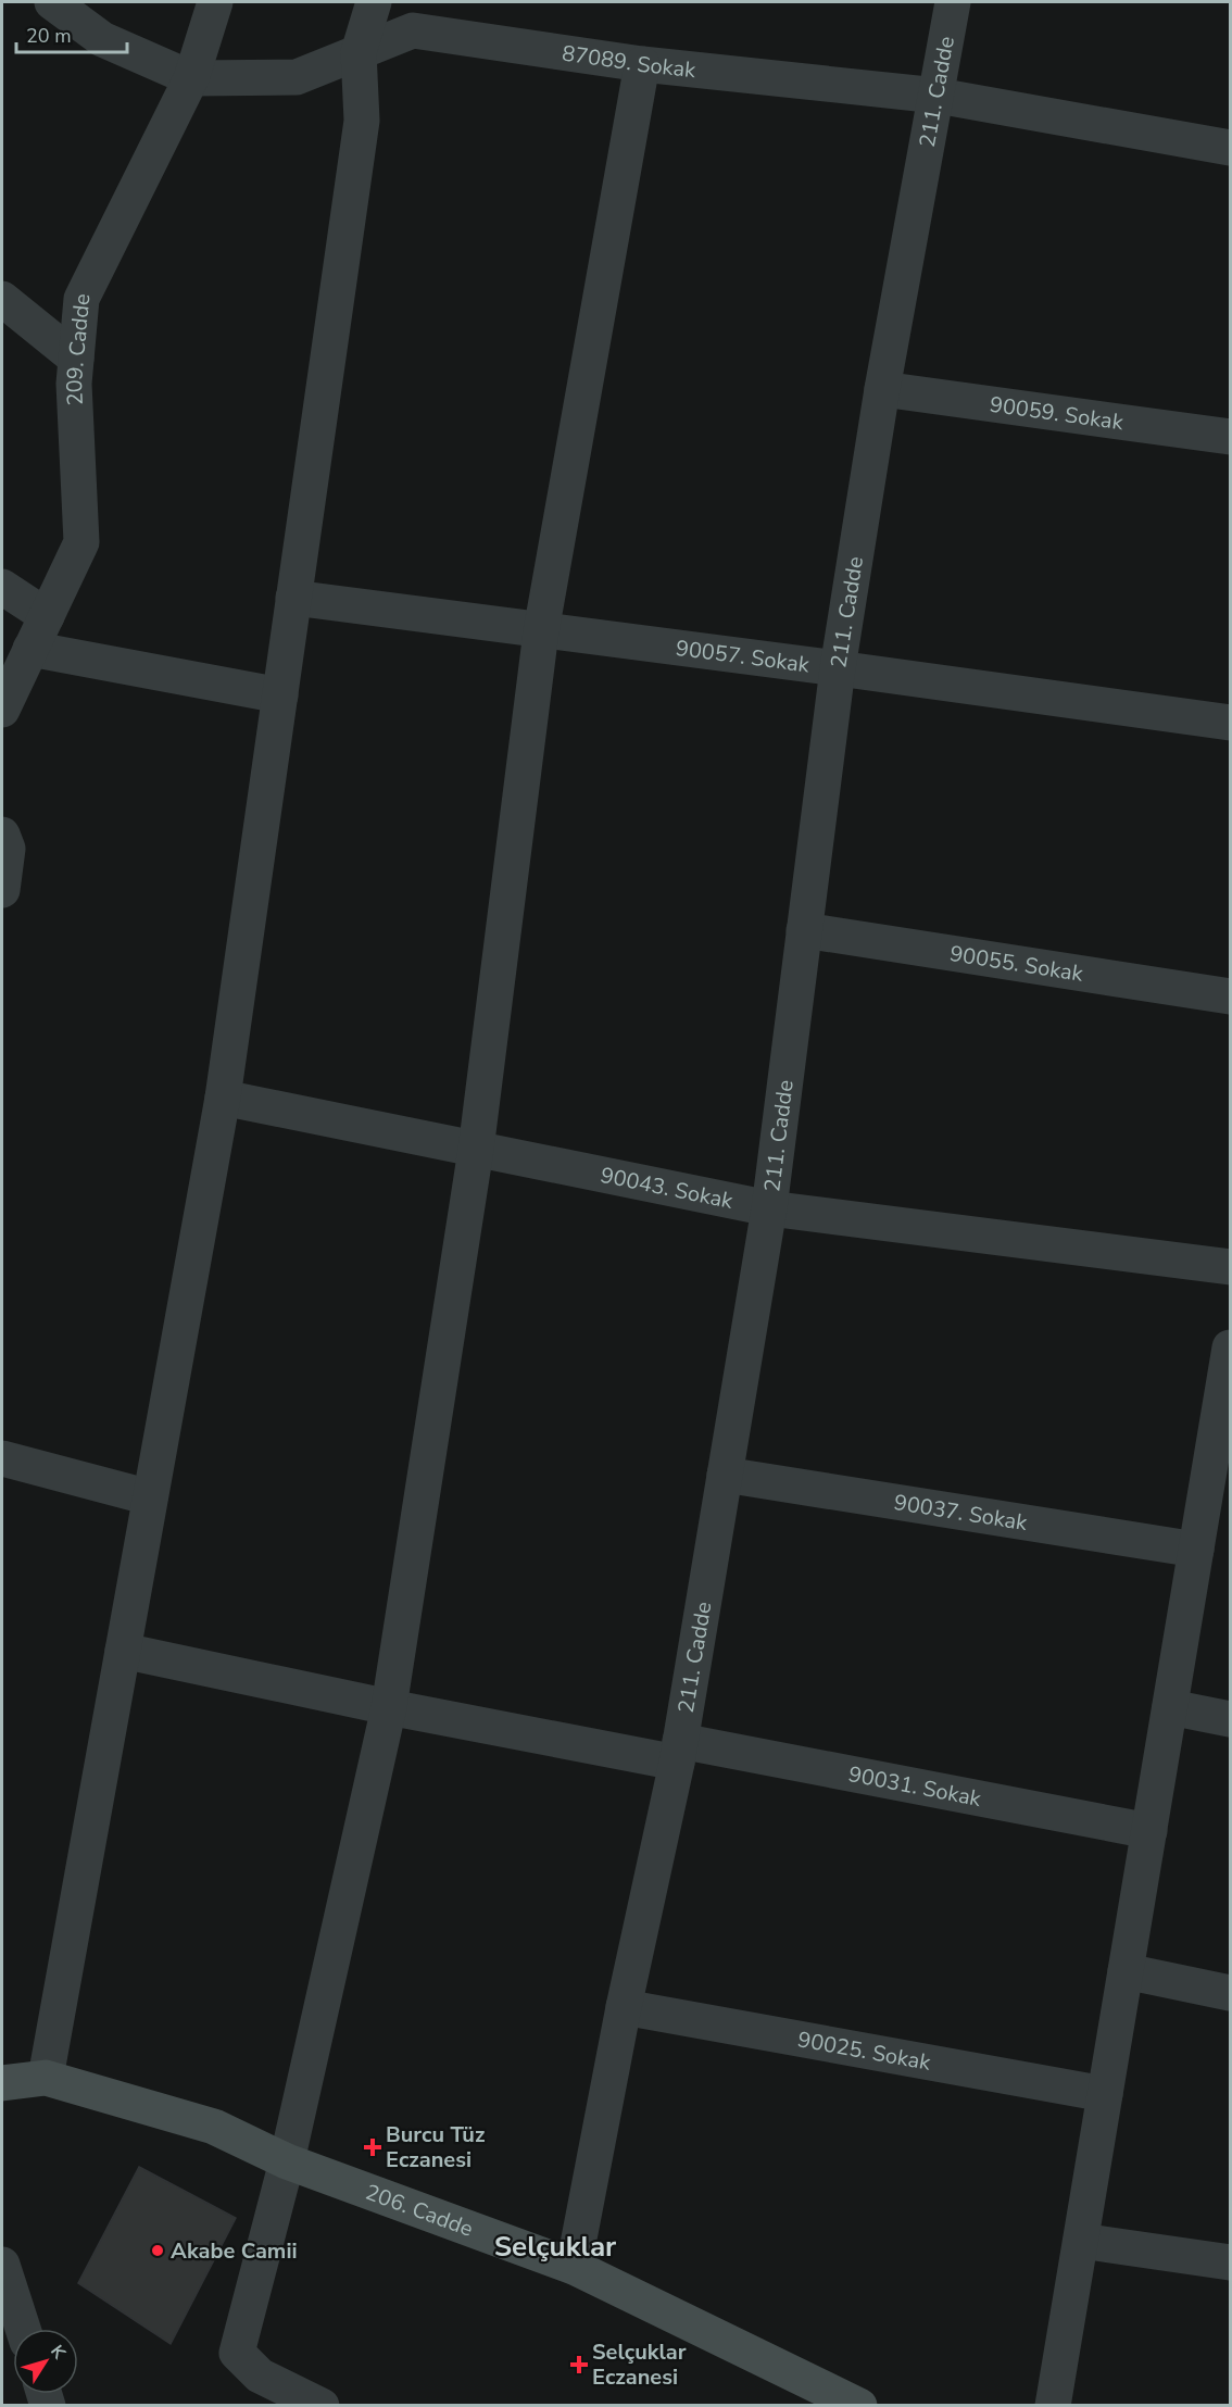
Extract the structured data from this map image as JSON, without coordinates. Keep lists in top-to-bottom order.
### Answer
{
  "streets": {
    "street": [
      "87089. Sokak",
      "211. Cadde",
      "209. Cadde",
      "90059. Sokak",
      "90057. Sokak",
      "90055. Sokak",
      "90043. Sokak",
      "90037. Sokak",
      "90031. Sokak",
      "90025. Sokak",
      "206. Cadde"
    ]
  },
  "crossings": [
    ["87089. Sokak", "211. Cadde"],
    ["87089. Sokak", "209. Cadde"],
    ["211. Cadde", "90059. Sokak"],
    ["211. Cadde", "90057. Sokak"],
    ["211. Cadde", "90055. Sokak"],
    ["211. Cadde", "90043. Sokak"],
    ["211. Cadde", "90037. Sokak"],
    ["211. Cadde", "90031. Sokak"],
    ["211. Cadde", "90025. Sokak"],
    ["211. Cadde", "206. Cadde"]
  ],
  "districts": ["Selçuklar"],
  "places": {
    "health": ["Burcu Tüz Eczanesi", "Selçuklar Eczanesi"],
    "other": ["Akabe Camii"]
  },
  "scale_bar": "20 m",
  "north": "top right"
}
